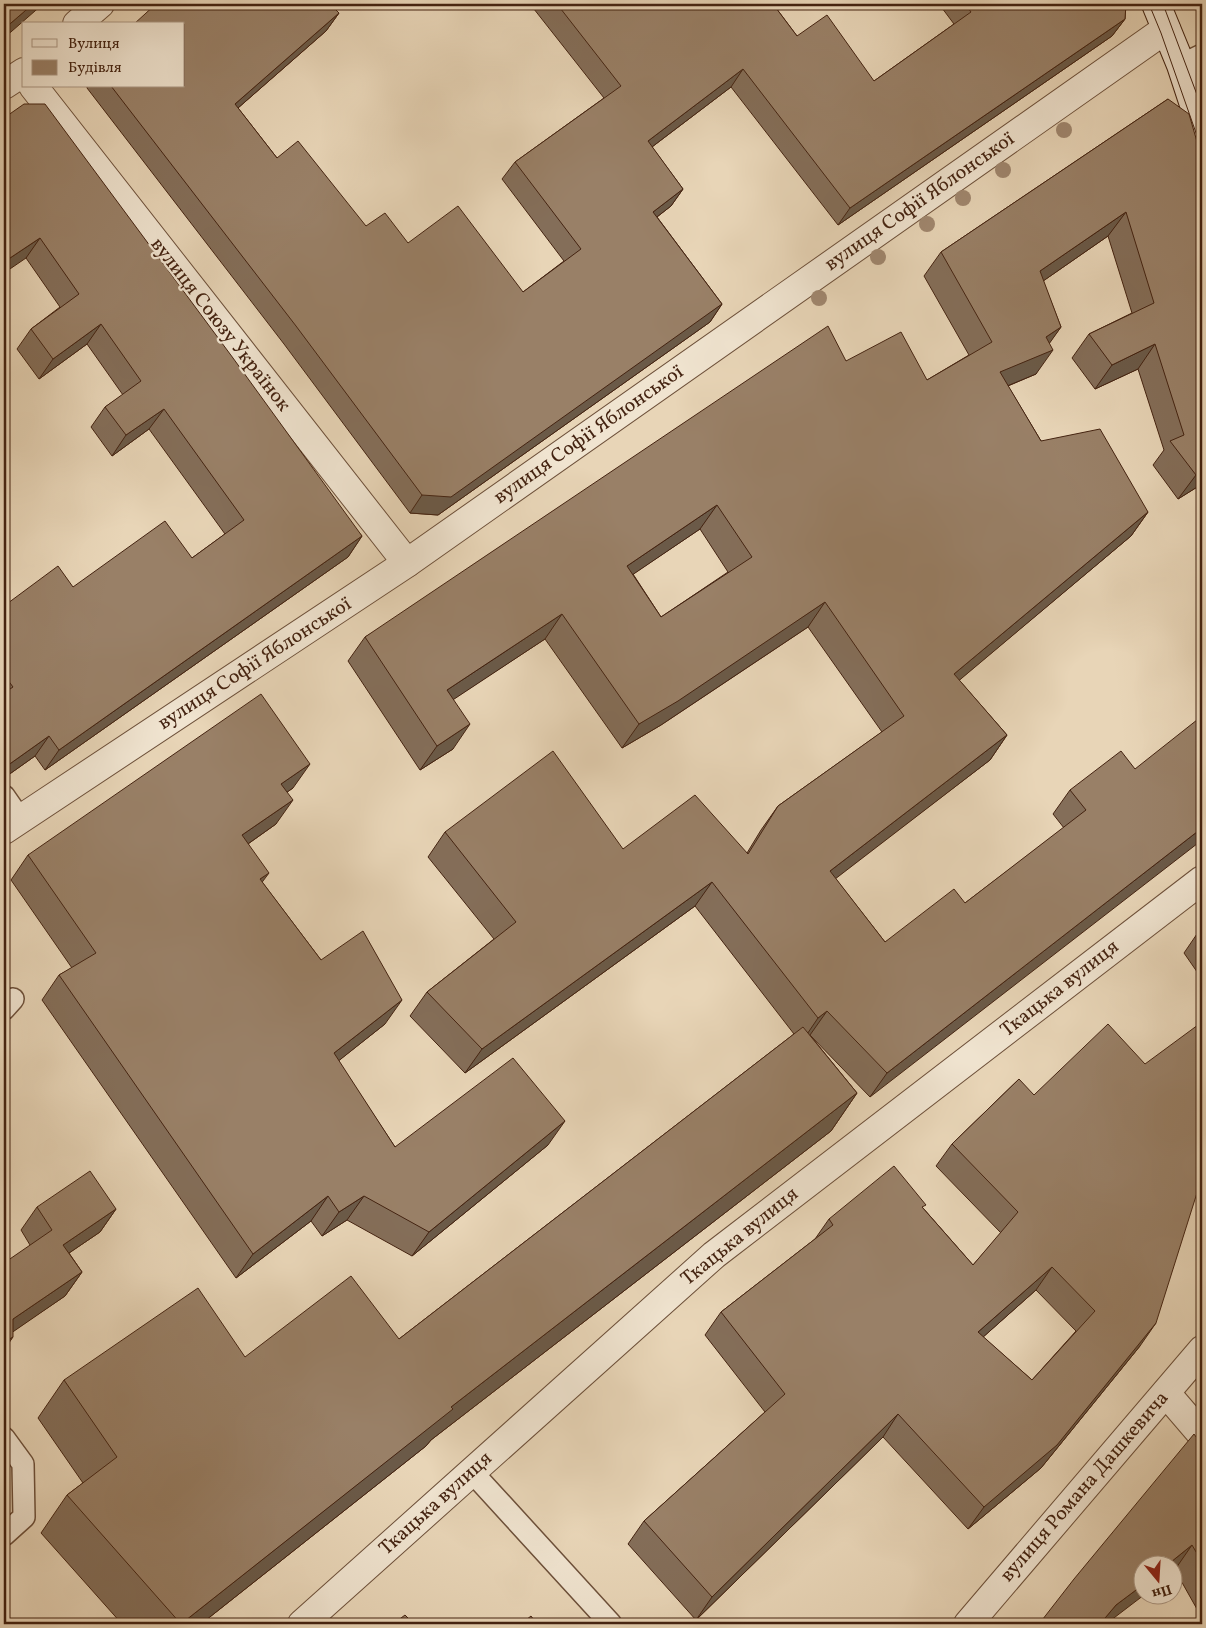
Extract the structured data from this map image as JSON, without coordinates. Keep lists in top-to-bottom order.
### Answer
{
  "streets": {
    "street": [
      "вулиця Софії Яблонської",
      "вулиця Союзу Українок",
      "Ткацька вулиця",
      "вулиця Романа Дашкевича"
    ]
  },
  "crossings": [
    ["вулиця Софії Яблонської", "вулиця Союзу Українок"]
  ],
  "legend": ["Вулиця", "Будівля"],
  "north": "bottom"
}
